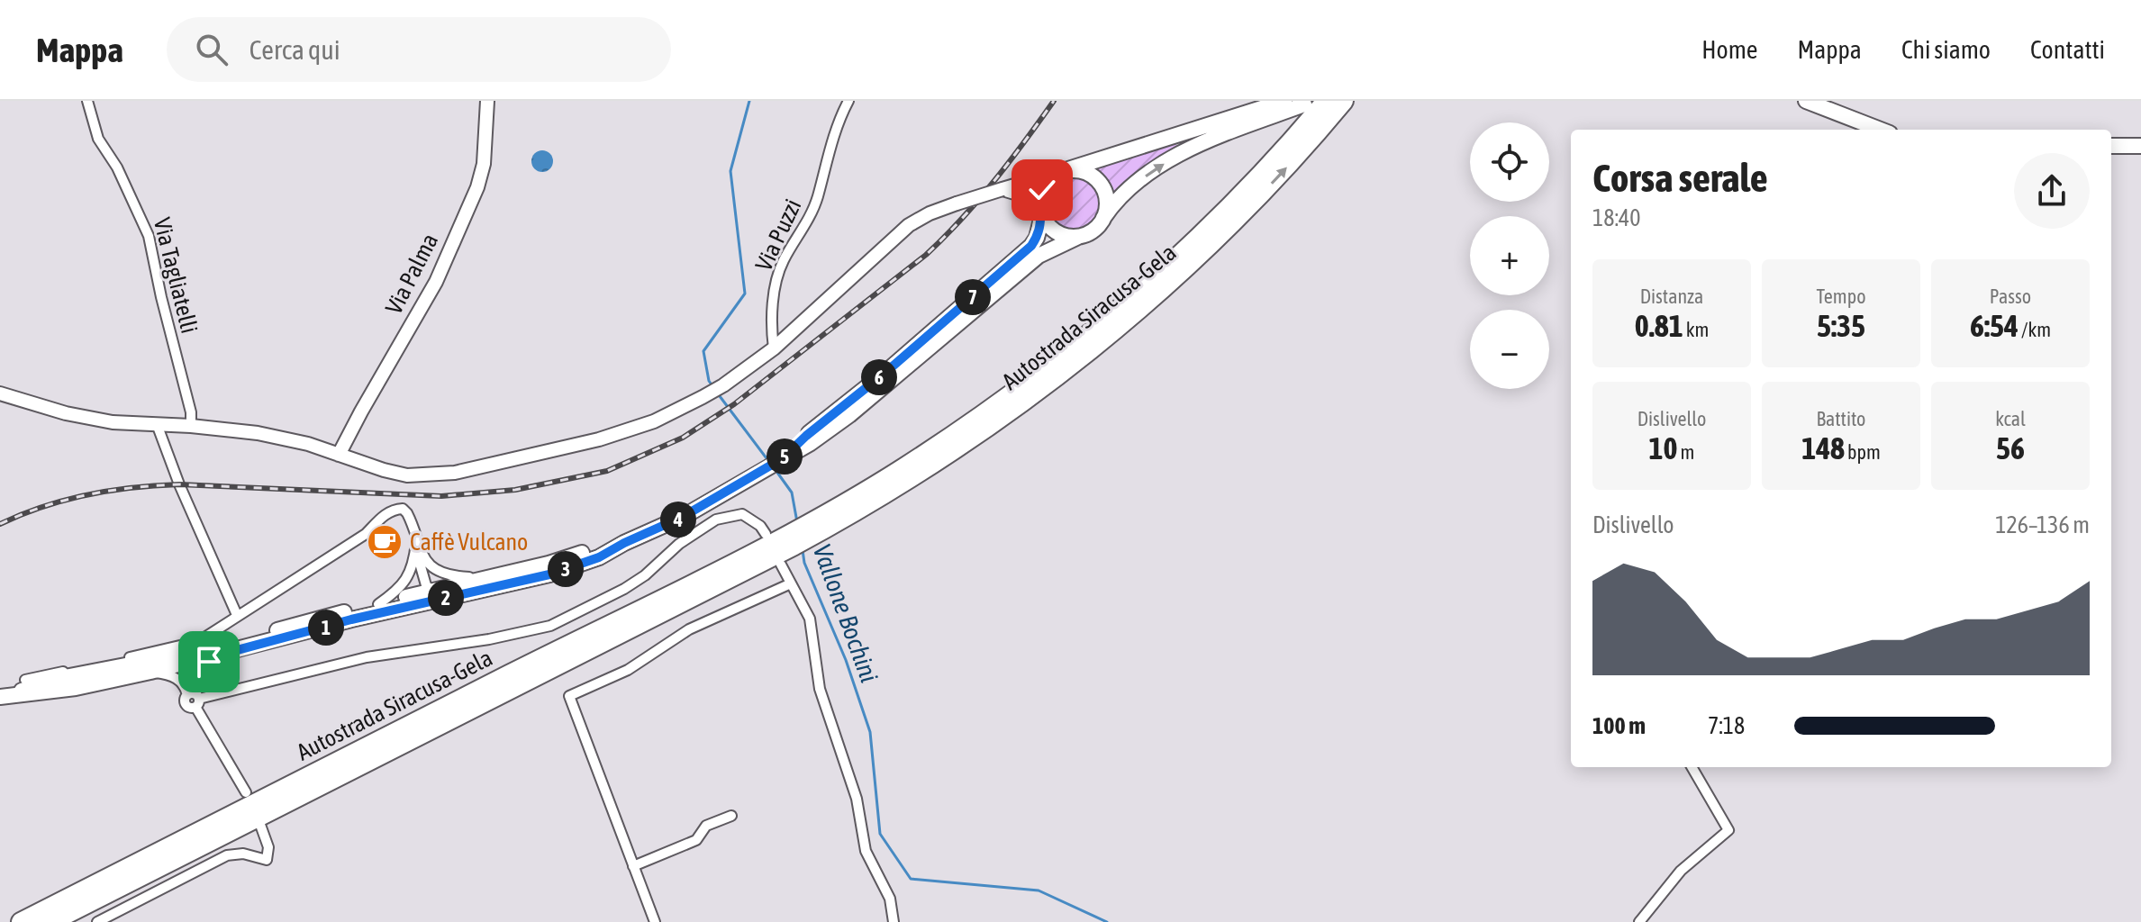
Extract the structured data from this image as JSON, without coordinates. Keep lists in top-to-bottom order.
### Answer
{
  "streets": {
    "highway": ["Autostrada Siracusa-Gela"],
    "main road": ["Via Palma"],
    "street": ["Via Puzzi", "Via Tagliatelli"]
  },
  "water": ["Vallone Bochini"],
  "places": {
    "cafe": ["Caffè Vulcano"]
  },
  "page": {
    "header": "Mappa",
    "search": "Cerca qui",
    "nav": [
      "Home",
      "Mappa",
      "Chi siamo",
      "Contatti"
    ],
    "map_buttons": ["+", "−"],
    "heading": ["Corsa serale", "18:40"],
    "stats": [
      ["Distanza", "0.81 km"],
      ["Tempo", "5:35"],
      ["Passo", "6:54 /km"],
      ["Dislivello", "10 m"],
      ["Battito", "148 bpm"],
      ["kcal", "56"]
    ],
    "pins": [
      "7",
      "6",
      "5",
      "4",
      "3",
      "2",
      "1"
    ],
    "chart": ["Dislivello", "126–136 m"],
    "list": [
      {
        "name": "100 m",
        "note": "7:18"
      }
    ]
  }
}
